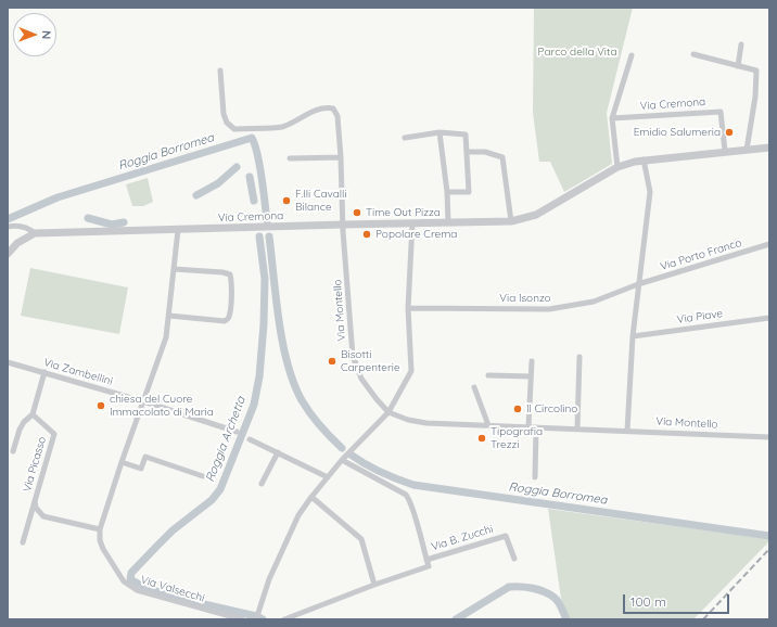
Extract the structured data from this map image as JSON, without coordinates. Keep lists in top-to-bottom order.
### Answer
{
  "streets": {
    "street": [
      "Via Cremona",
      "Via Porto Franco",
      "Via Isonzo",
      "Via Montello",
      "Via Piave",
      "Via Zambellini",
      "Via Picasso",
      "Via B. Zucchi",
      "Via Valsecchi"
    ]
  },
  "crossings": [
    ["Via Cremona", "Via Montello"],
    ["Via Cremona", "Via Valsecchi"],
    ["Via Porto Franco", "Via Isonzo"],
    ["Via Zambellini", "Via Valsecchi"],
    ["Via Picasso", "Via Valsecchi"]
  ],
  "water": ["Roggia Borromea", "Roggia Archetta"],
  "parks": ["Parco della Vita"],
  "places": [
    "Emidio Salumeria",
    "F.lli Cavalli Bilance",
    "Time Out Pizza",
    "Popolare Crema",
    "Bisotti Carpenterie",
    "chiesa del Cuore Immacolato di Maria",
    "Il Circolino",
    "Tipografia Trezzi"
  ],
  "scale_bar": "100 m",
  "north": "right"
}
